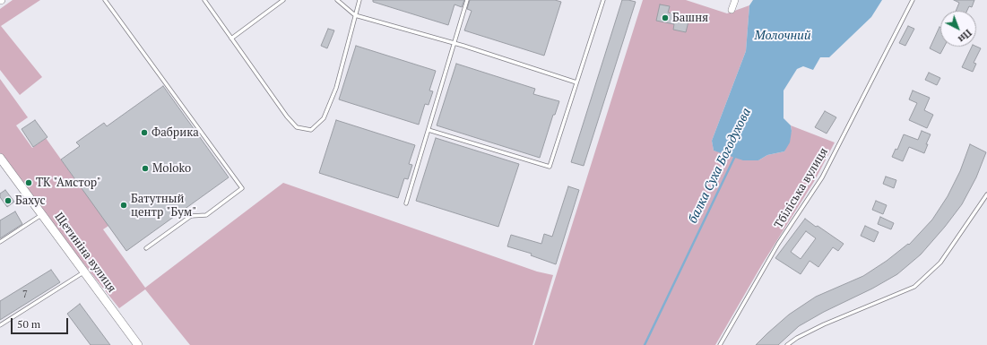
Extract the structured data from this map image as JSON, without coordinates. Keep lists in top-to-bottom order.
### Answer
{
  "streets": {
    "street": ["Щетиніна вулиця"],
    "lane": ["Тбіліська вулиця"]
  },
  "water": ["Молочний", "балка Суха Богодухова"],
  "places": [
    "Башня",
    "Фабрика",
    "Moloko",
    "ТК \"Амстор\"",
    "Бахус",
    "Батутный центр \"Бум\""
  ],
  "house_numbers": ["7"],
  "scale_bar": "50 m",
  "north": "bottom right"
}
